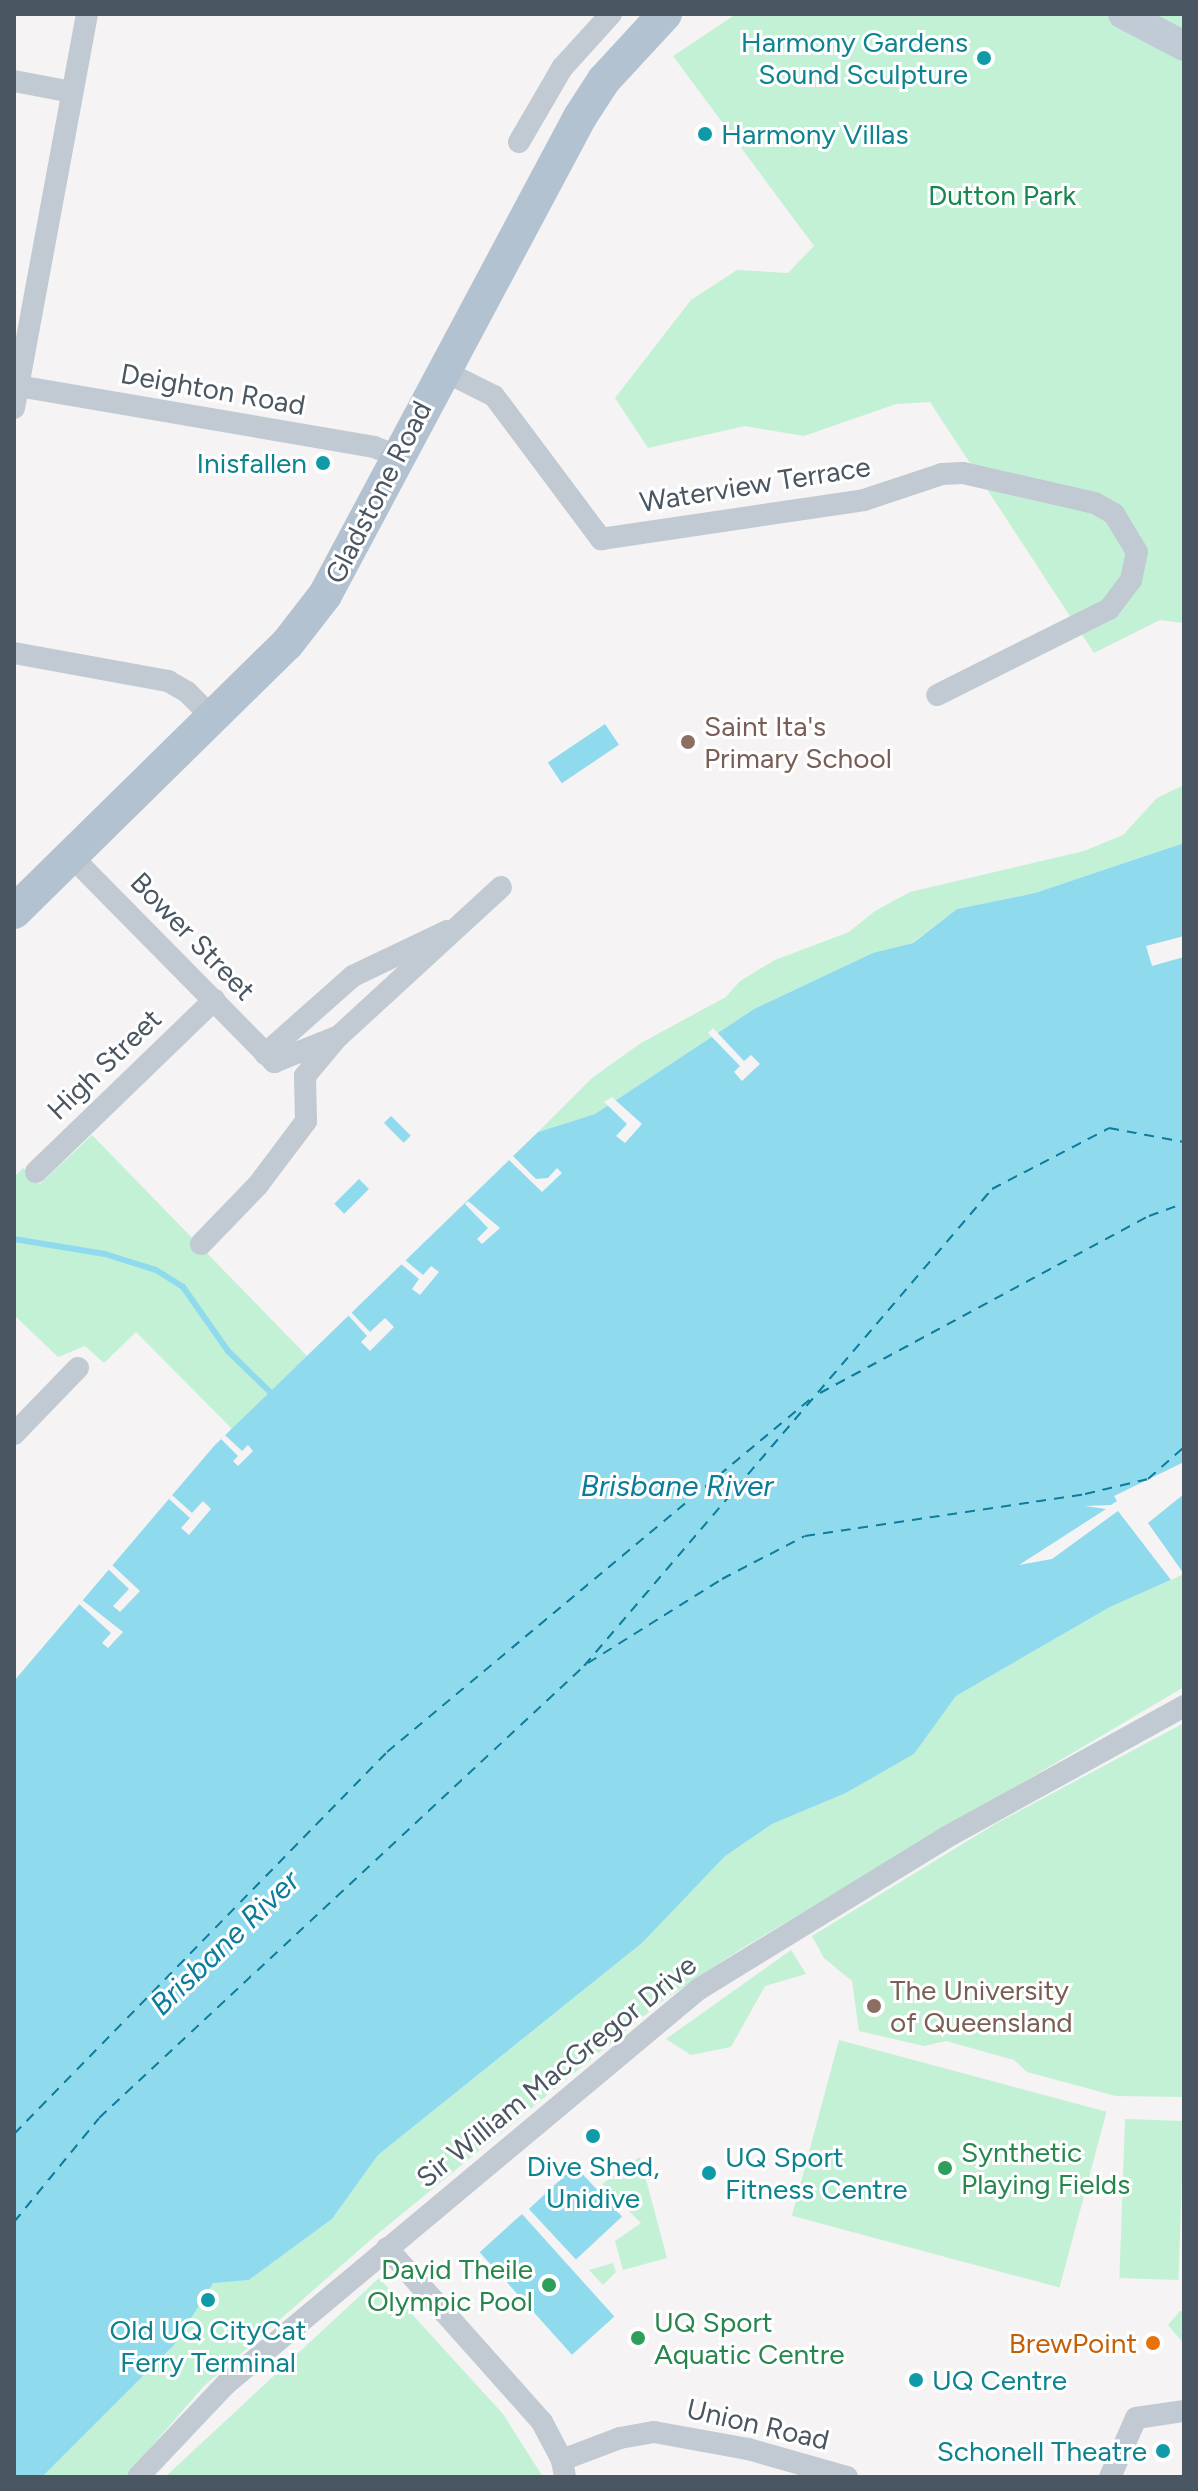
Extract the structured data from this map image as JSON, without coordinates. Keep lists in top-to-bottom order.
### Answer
{
  "streets": {
    "main road": ["Gladstone Road"],
    "street": [
      "Deighton Road",
      "Waterview Terrace",
      "Bower Street",
      "High Street",
      "Sir William MacGregor Drive",
      "Union Road"
    ]
  },
  "crossings": [
    ["Deighton Road", "Gladstone Road"],
    ["Waterview Terrace", "Gladstone Road"],
    ["Gladstone Road", "Bower Street"],
    ["Bower Street", "High Street"]
  ],
  "water": ["Brisbane River"],
  "parks": ["Dutton Park"],
  "places": [
    "Harmony Gardens Sound Sculpture",
    "Harmony Villas",
    "Inisfallen",
    "Saint Ita's Primary School",
    "The University of Queensland",
    "Dive Shed, Unidive",
    "Synthetic Playing Fields",
    "UQ Sport Fitness Centre",
    "David Theile Olympic Pool",
    "Old UQ CityCat Ferry Terminal",
    "UQ Sport Aquatic Centre",
    "BrewPoint",
    "UQ Centre",
    "Schonell Theatre"
  ]
}
